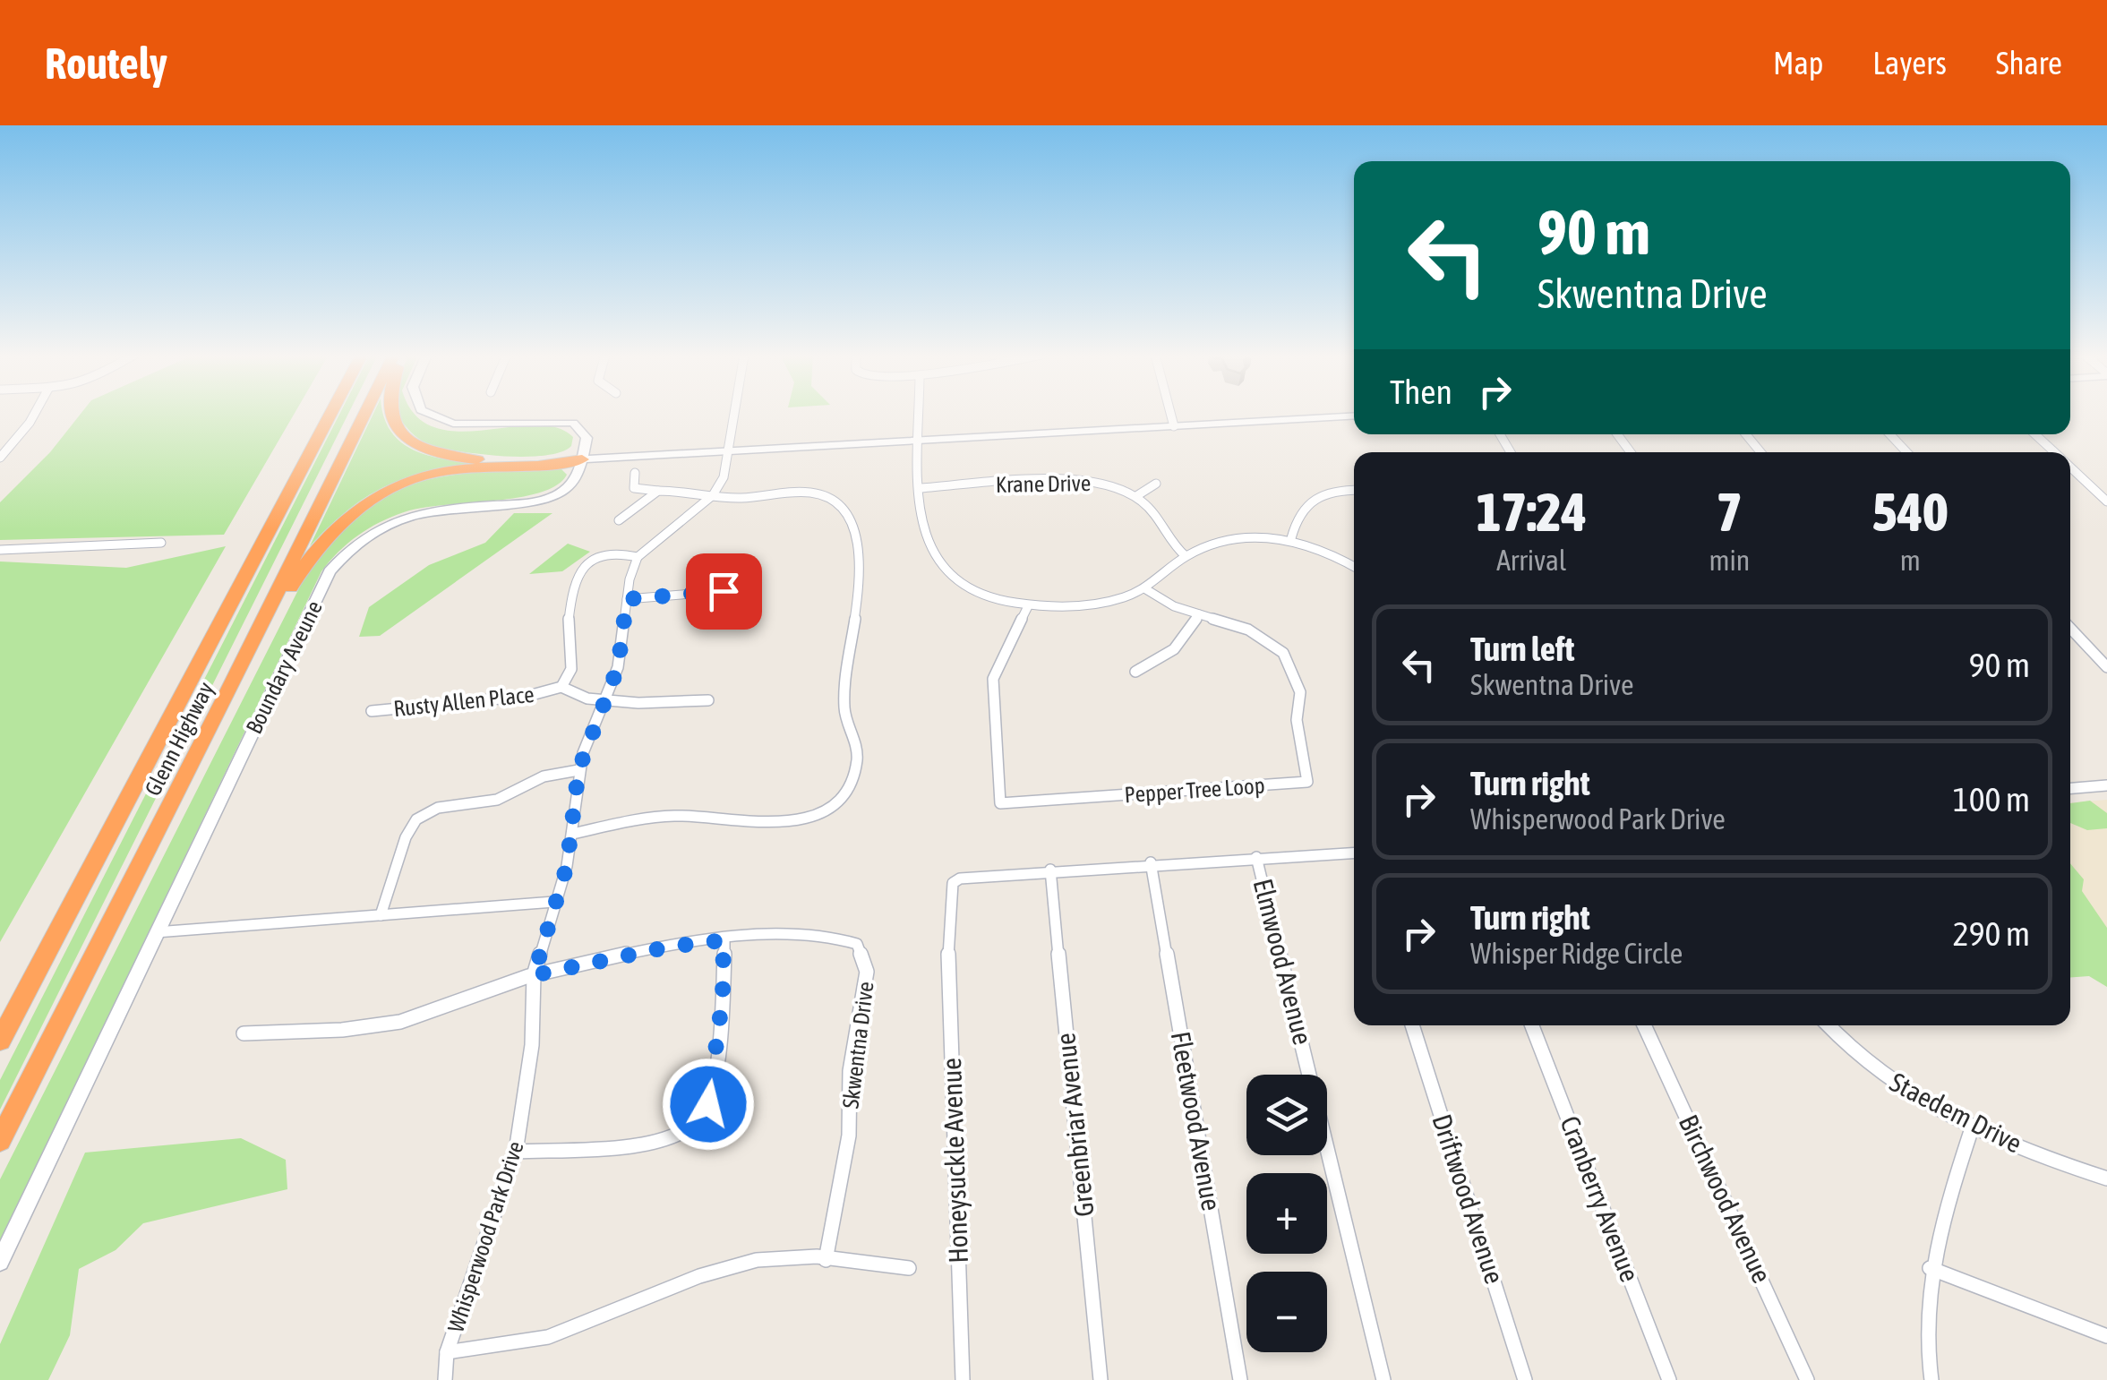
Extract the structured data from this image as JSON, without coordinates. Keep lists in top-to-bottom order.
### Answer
{
  "streets": {
    "highway": ["Glenn Highway"],
    "street": [
      "Krane Drive",
      "Boundary Aveune",
      "Rusty Allen Place",
      "Pepper Tree Loop",
      "Elmwood Avenue",
      "Skwentna Drive",
      "Staedem Drive",
      "Fleetwood Avenue",
      "Greenbriar Avenue",
      "Honeysuckle Avenue",
      "Driftwood Avenue",
      "Cranberry Avenue",
      "Birchwood Avenue",
      "Whisperwood Park Drive"
    ]
  },
  "crossings": [
    ["Rusty Allen Place", "Whisperwood Park Drive"],
    ["Skwentna Drive", "Whisperwood Park Drive"],
    ["Greenbriar Avenue", "Honeysuckle Avenue"]
  ],
  "page": {
    "header": "Routely",
    "nav": ["Map", "Layers", "Share"],
    "turn": ["90 m", "Skwentna Drive"],
    "then": "Then",
    "eta": [
      "17:24",
      "Arrival",
      "7",
      "min",
      "540",
      "m"
    ],
    "list": [
      {
        "name": "Turn left",
        "note": "Skwentna Drive",
        "value": "90 m"
      },
      {
        "name": "Turn right",
        "note": "Whisperwood Park Drive",
        "value": "100 m"
      },
      {
        "name": "Turn right",
        "note": "Whisper Ridge Circle",
        "value": "290 m"
      }
    ],
    "map_buttons": ["+", "−"]
  }
}
